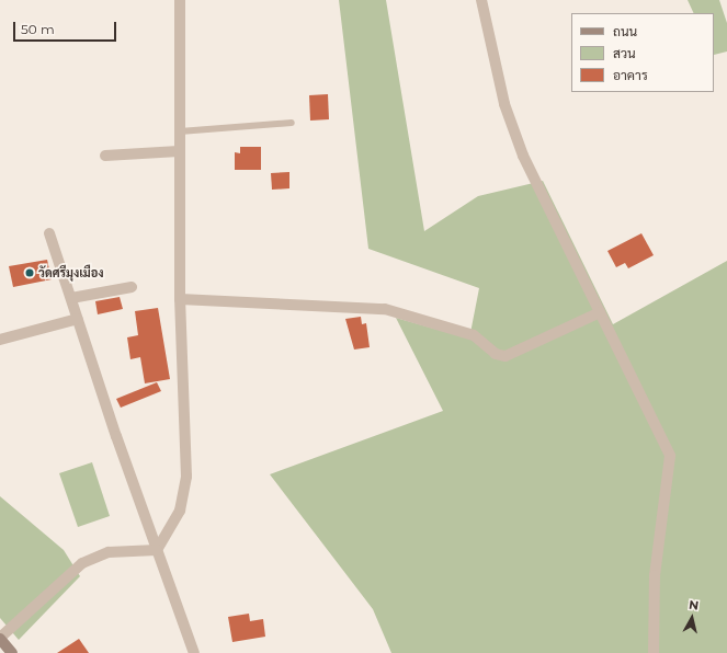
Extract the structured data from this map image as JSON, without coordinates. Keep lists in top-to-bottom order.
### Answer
{
  "places": ["วัดศรีมุงเมือง"],
  "legend": ["ถนน", "สวน", "อาคาร"],
  "scale_bar": "50 m",
  "north": "top"
}
